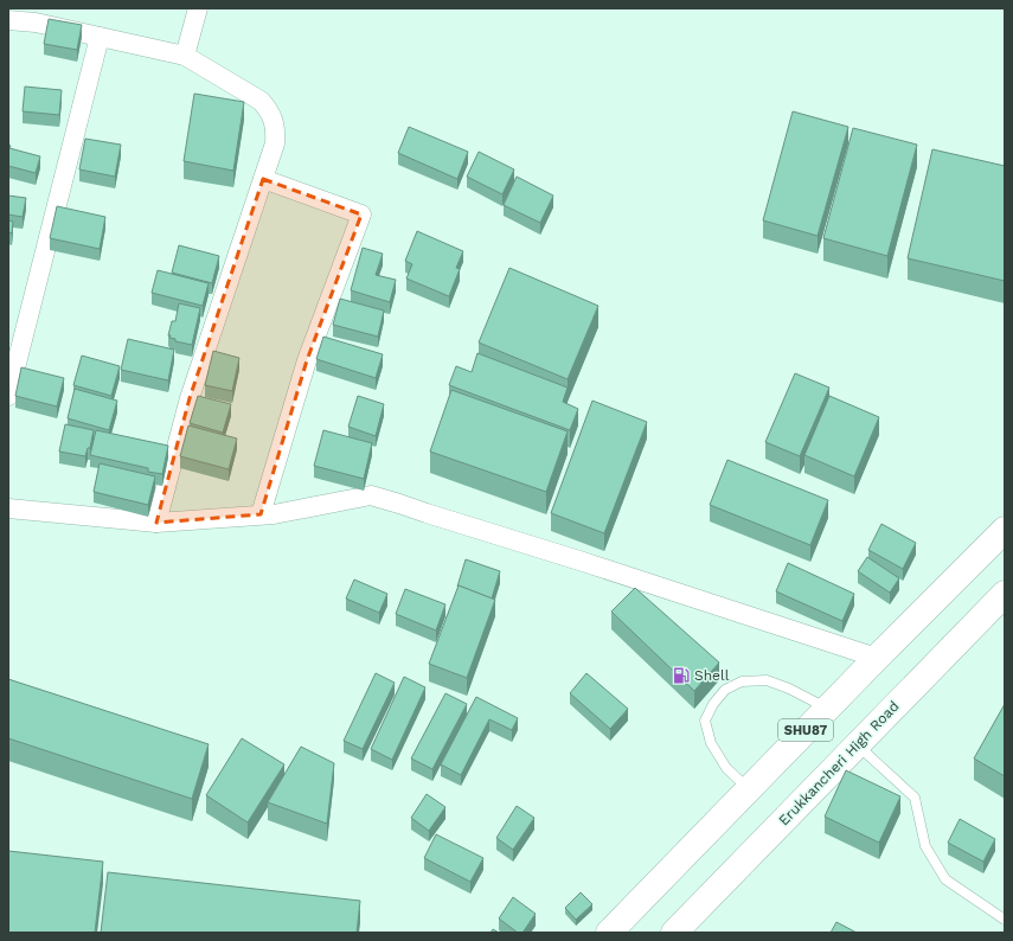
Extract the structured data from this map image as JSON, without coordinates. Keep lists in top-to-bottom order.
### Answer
{
  "streets": {
    "main road": ["SHU87", "Erukkancheri High Road"]
  },
  "places": {
    "fuel station": ["Shell"]
  }
}
